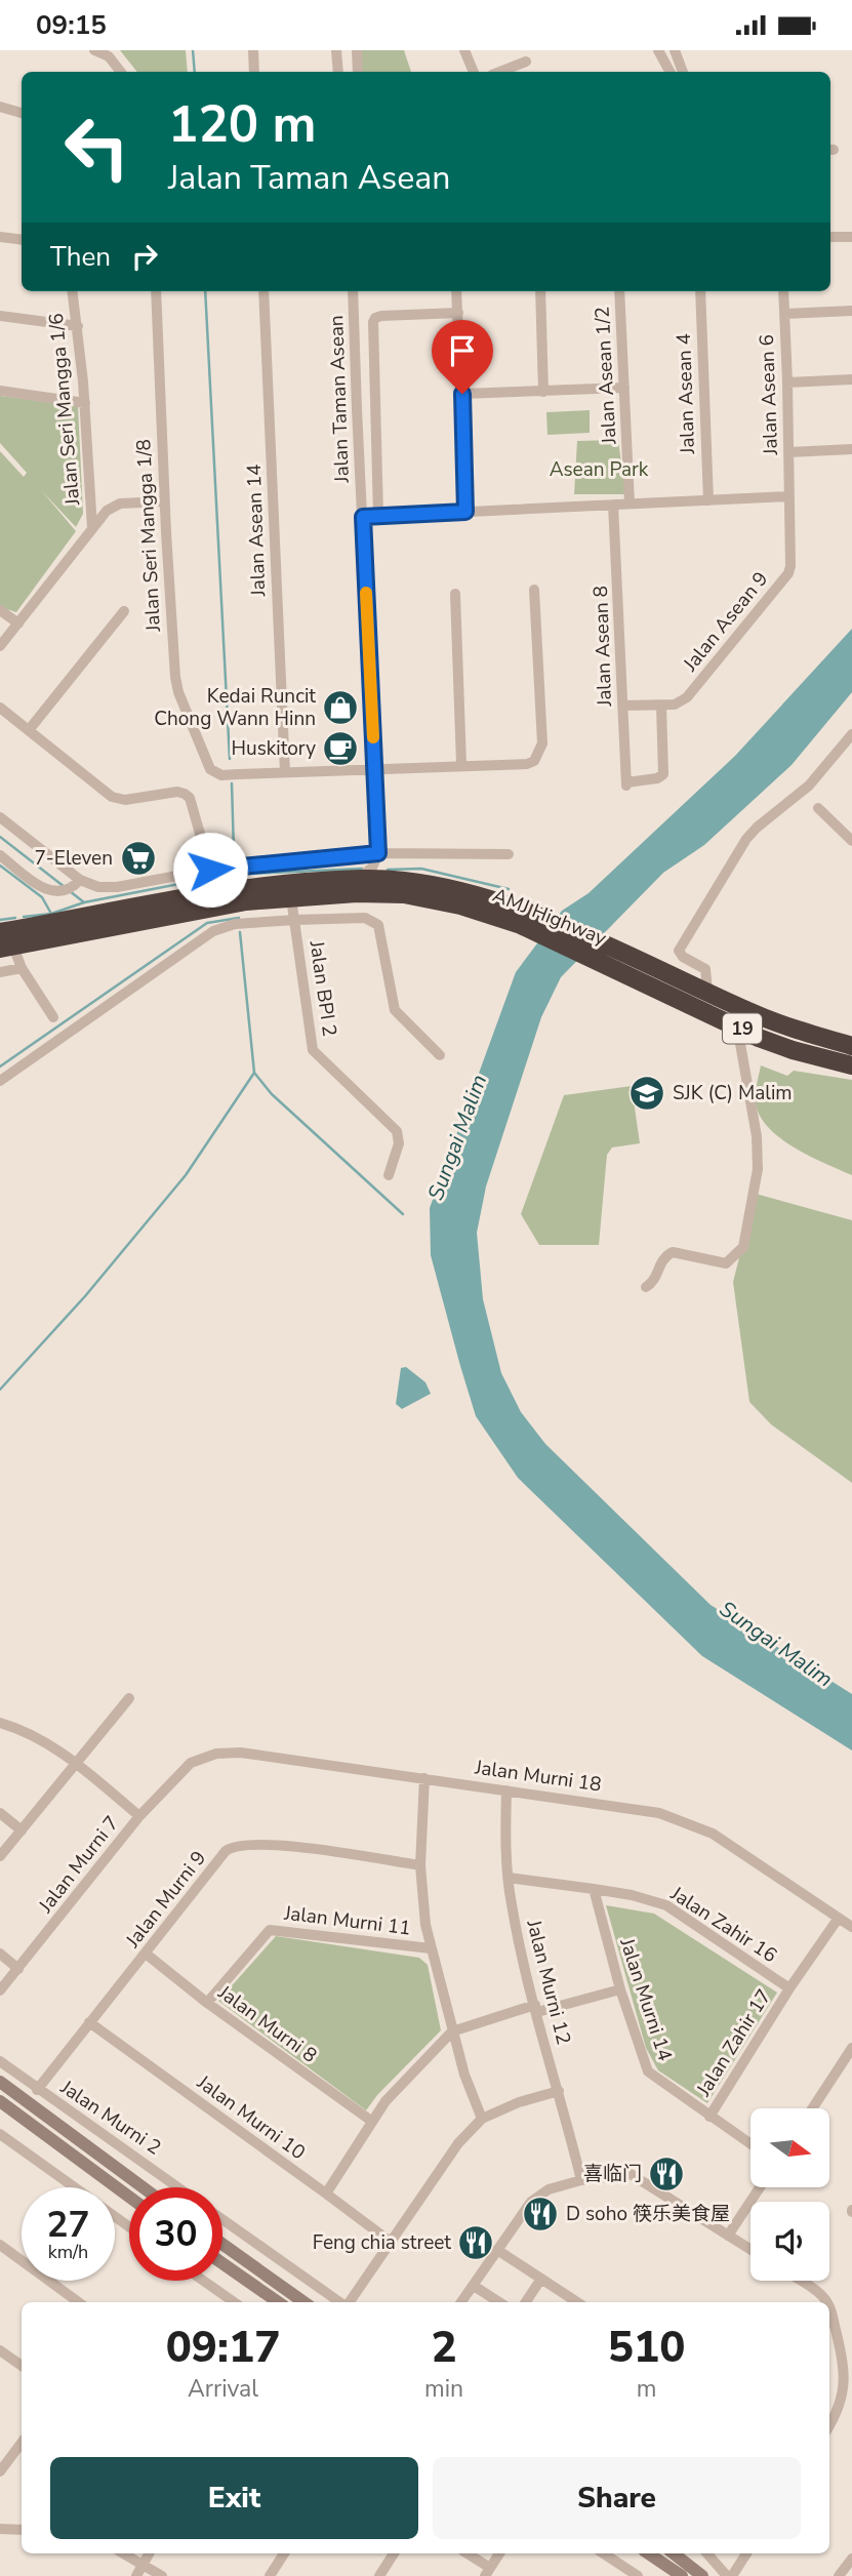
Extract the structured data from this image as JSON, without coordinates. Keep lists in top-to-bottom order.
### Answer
{
  "streets": {
    "highway": ["AMJ Highway", "19"],
    "street": [
      "Jalan Asean 1/2",
      "Jalan Asean 4",
      "Jalan Asean 6",
      "Jalan Taman Asean",
      "Jalan Seri Mangga 1/6",
      "Jalan Asean 14",
      "Jalan Seri Mangga 1/8",
      "Jalan Asean 9",
      "Jalan Asean 8",
      "Jalan BPI 2",
      "Jalan Murni 18",
      "Jalan Murni 7",
      "Jalan Murni 9",
      "Jalan Murni 11",
      "Jalan Zahir 16",
      "Jalan Murni 12",
      "Jalan Murni 14",
      "Jalan Murni 8",
      "Jalan Zahir 17",
      "Jalan Murni 2",
      "Jalan Murni 10"
    ]
  },
  "crossings": [
    ["Jalan Asean 6", "Jalan Asean 9"],
    ["Jalan Asean 14", "Jalan Seri Mangga 1/8"],
    ["Jalan Asean 9", "Jalan Asean 8"],
    ["AMJ Highway", "Jalan BPI 2"],
    ["Jalan Murni 18", "Jalan Murni 7"],
    ["Jalan Murni 18", "Jalan Murni 12"],
    ["Jalan Murni 18", "Jalan Zahir 17"],
    ["Jalan Murni 9", "Jalan Murni 8"],
    ["Jalan Murni 9", "Jalan Murni 2"],
    ["Jalan Murni 9", "Jalan Murni 10"],
    ["Jalan Murni 11", "Jalan Murni 8"],
    ["Jalan Zahir 16", "Jalan Murni 12"],
    ["Jalan Zahir 16", "Jalan Murni 14"],
    ["Jalan Zahir 16", "Jalan Zahir 17"],
    ["Jalan Murni 14", "Jalan Zahir 17"]
  ],
  "water": ["Sungai Malim"],
  "parks": ["Asean Park"],
  "places": {
    "shop": ["Kedai Runcit Chong Wann Hinn"],
    "cafe": ["Huskitory"],
    "supermarket": ["7-Eleven"],
    "school or university": ["SJK (C) Malim"],
    "restaurant": ["喜临门", "D soho 筷乐美食屋", "Feng chia street"]
  },
  "north": "right",
  "page": {
    "status": "09:15",
    "turn": ["120 m", "Jalan Taman Asean"],
    "then": "Then",
    "speed": "27 km/h",
    "limit": "30",
    "eta": [
      "09:17",
      "Arrival",
      "2",
      "min",
      "510",
      "m"
    ],
    "buttons": ["Exit", "Share"]
  }
}
